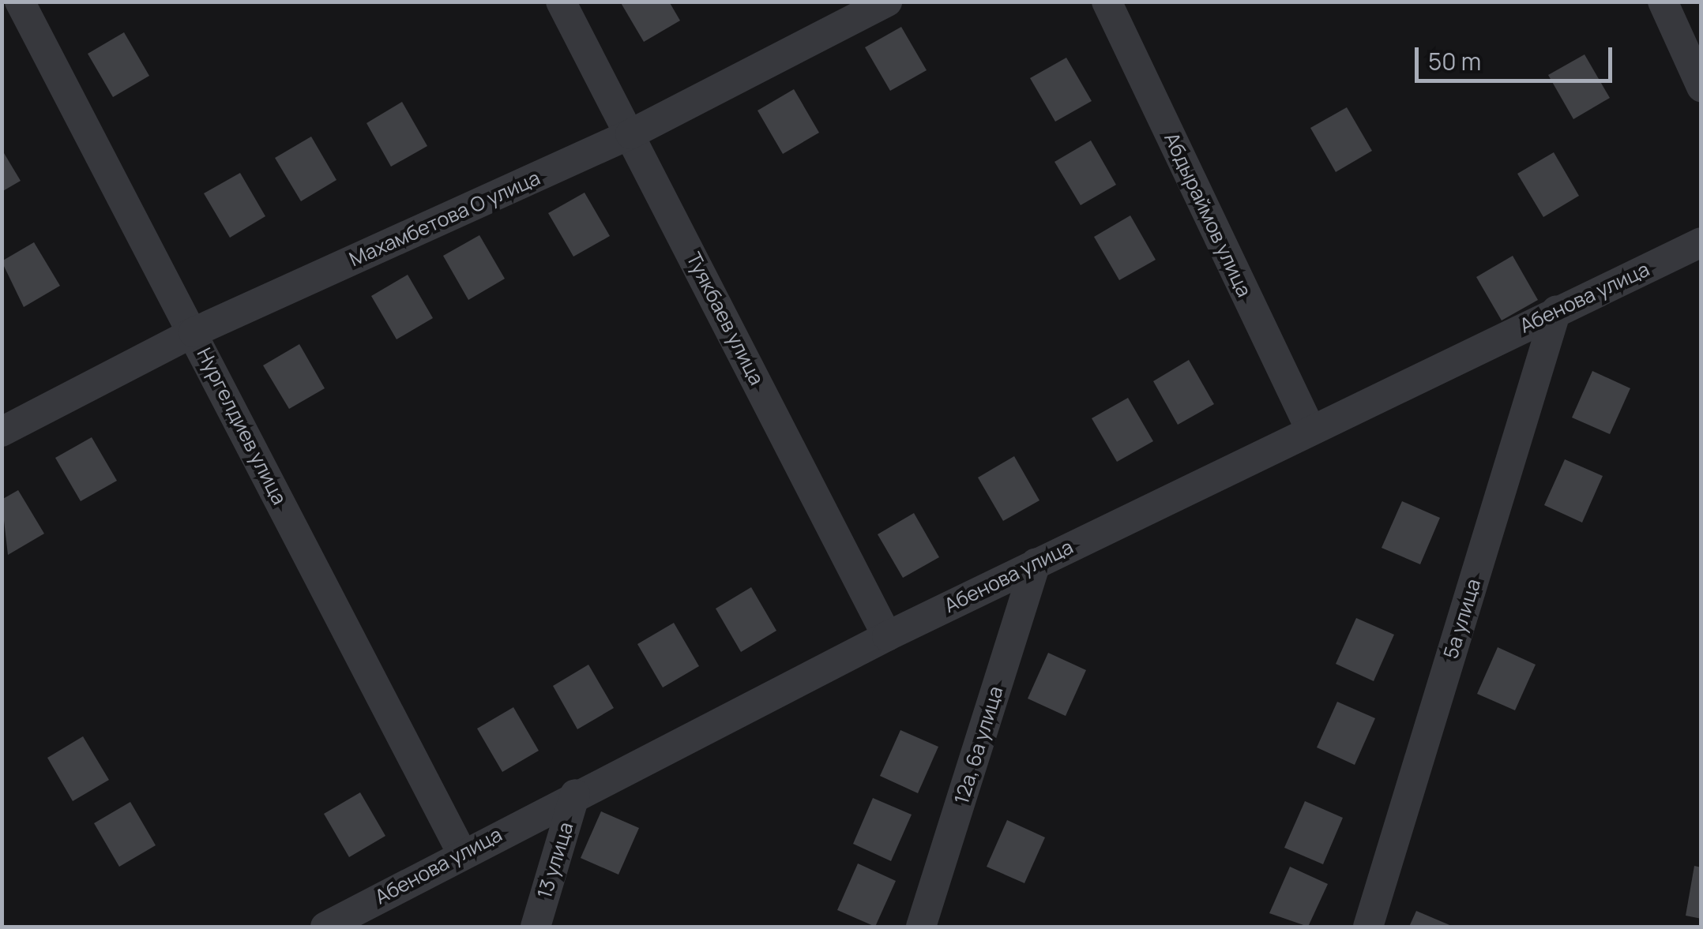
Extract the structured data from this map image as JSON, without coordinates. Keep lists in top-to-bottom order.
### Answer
{
  "streets": {
    "street": [
      "Абдыраймов улица",
      "Махамбетова О улица",
      "Абенова улица",
      "Туякбаев улица",
      "Нургелдиев улица",
      "5а улица",
      "12а, 6а улица",
      "13 улица"
    ]
  },
  "crossings": [
    ["Абдыраймов улица", "Абенова улица"],
    ["Махамбетова О улица", "Туякбаев улица"],
    ["Махамбетова О улица", "Нургелдиев улица"],
    ["Абенова улица", "Туякбаев улица"],
    ["Абенова улица", "Нургелдиев улица"],
    ["Абенова улица", "5а улица"],
    ["Абенова улица", "12а, 6а улица"],
    ["Абенова улица", "13 улица"]
  ],
  "scale_bar": "50 m"
}
